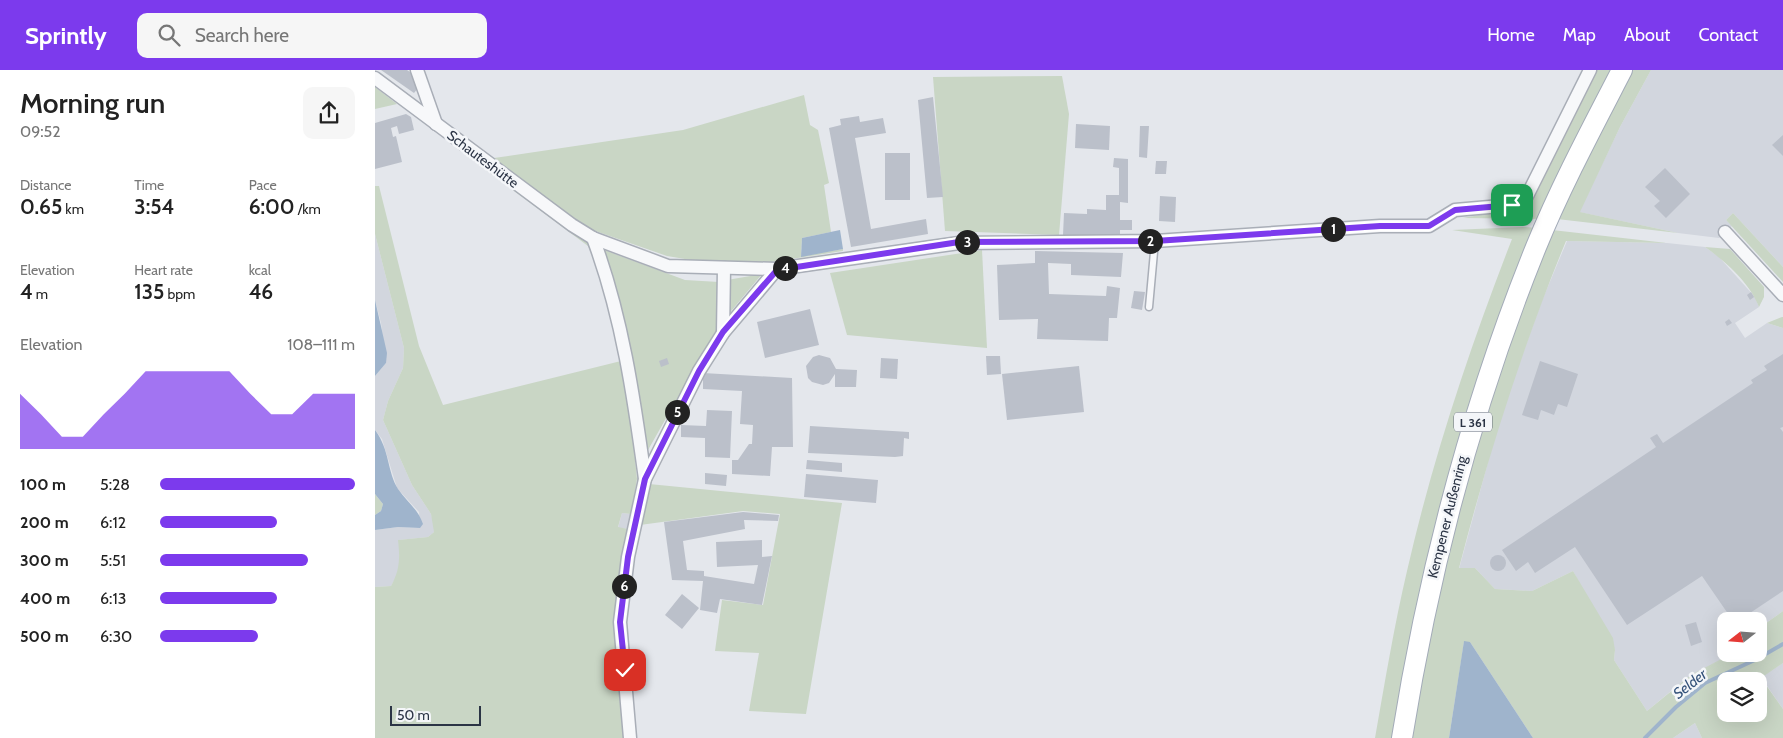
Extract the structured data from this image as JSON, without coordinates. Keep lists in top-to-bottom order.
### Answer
{
  "streets": {
    "main road": ["L 361", "Kempener Außenring"],
    "street": ["Schauteshütte"]
  },
  "water": ["Selder"],
  "scale_bar": "50 m",
  "north": "left",
  "page": {
    "header": "Sprintly",
    "search": "Search here",
    "nav": [
      "Home",
      "Map",
      "About",
      "Contact"
    ],
    "heading": ["Morning run", "09:52"],
    "stats": [
      ["Distance", "0.65 km"],
      ["Time", "3:54"],
      ["Pace", "6:00 /km"],
      ["Elevation", "4 m"],
      ["Heart rate", "135 bpm"],
      ["kcal", "46"]
    ],
    "pins": [
      "1",
      "2",
      "3",
      "4",
      "5",
      "6"
    ],
    "chart": ["Elevation", "108–111 m"],
    "list": [
      {
        "name": "100 m",
        "note": "5:28"
      },
      {
        "name": "200 m",
        "note": "6:12"
      },
      {
        "name": "300 m",
        "note": "5:51"
      },
      {
        "name": "400 m",
        "note": "6:13"
      },
      {
        "name": "500 m",
        "note": "6:30"
      }
    ],
    "scale": "50 m"
  }
}
